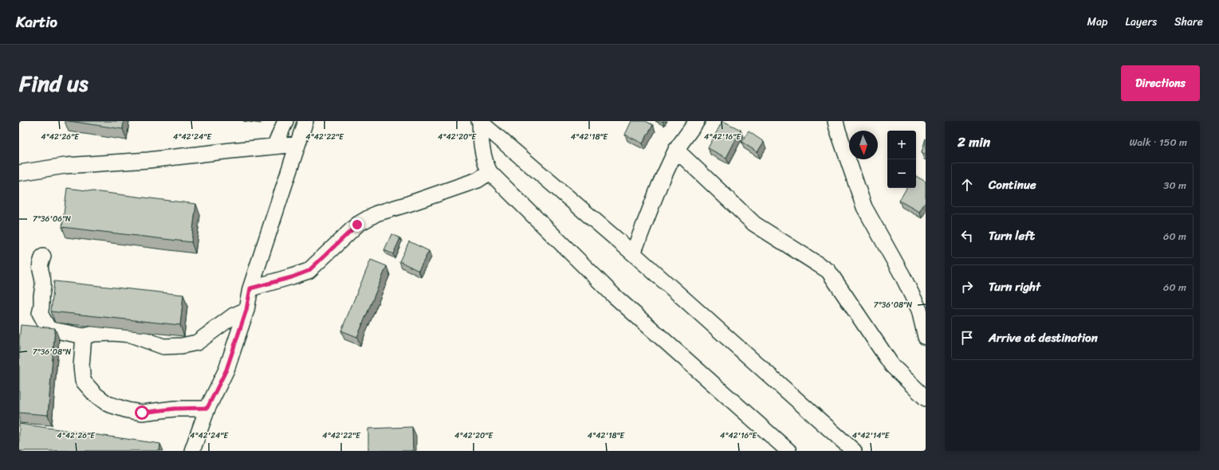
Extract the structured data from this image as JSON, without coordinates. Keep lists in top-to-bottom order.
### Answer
{
  "north": "bottom",
  "page": {
    "header": "Kartio",
    "nav": ["Map", "Layers", "Share"],
    "title": "Find us",
    "buttons": "Directions",
    "heading": ["2 min", "Walk · 150 m"],
    "map_buttons": ["+", "−"],
    "list": [
      ["Continue", "30 m"],
      ["Turn left", "60 m"],
      ["Turn right", "60 m"],
      "Arrive at destination"
    ]
  },
  "coordinates": [
    "4°42'26\"E",
    "4°42'24\"E",
    "4°42'22\"E",
    "4°42'18\"E",
    "4°42'16\"E",
    "4°42'20\"E",
    "7°36'06\"N",
    "7°36'08\"N",
    "4°42'14\"E"
  ]
}
